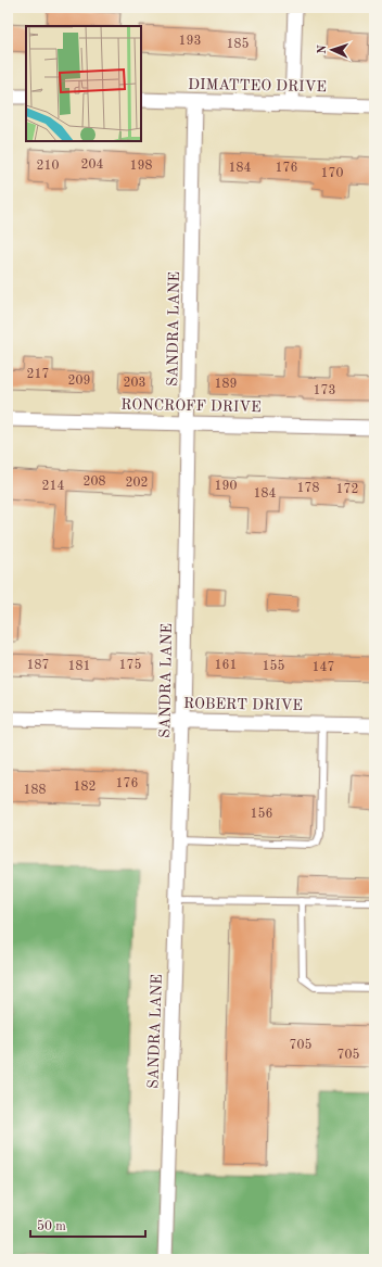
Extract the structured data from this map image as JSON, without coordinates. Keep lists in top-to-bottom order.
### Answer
{
  "streets": {
    "street": [
      "DIMATTEO DRIVE",
      "SANDRA LANE",
      "RONCROFF DRIVE",
      "ROBERT DRIVE"
    ]
  },
  "crossings": [
    ["DIMATTEO DRIVE", "SANDRA LANE"],
    ["SANDRA LANE", "RONCROFF DRIVE"],
    ["SANDRA LANE", "ROBERT DRIVE"]
  ],
  "house_numbers": [
    "193",
    "185",
    "204",
    "210",
    "198",
    "184",
    "176",
    "170",
    "217",
    "209",
    "203",
    "189",
    "173",
    "208",
    "202",
    "214",
    "190",
    "178",
    "172",
    "184",
    "187",
    "175",
    "161",
    "181",
    "155",
    "147",
    "176",
    "182",
    "188",
    "156",
    "705",
    "705"
  ],
  "scale_bar": "50 m",
  "north": "left"
}
